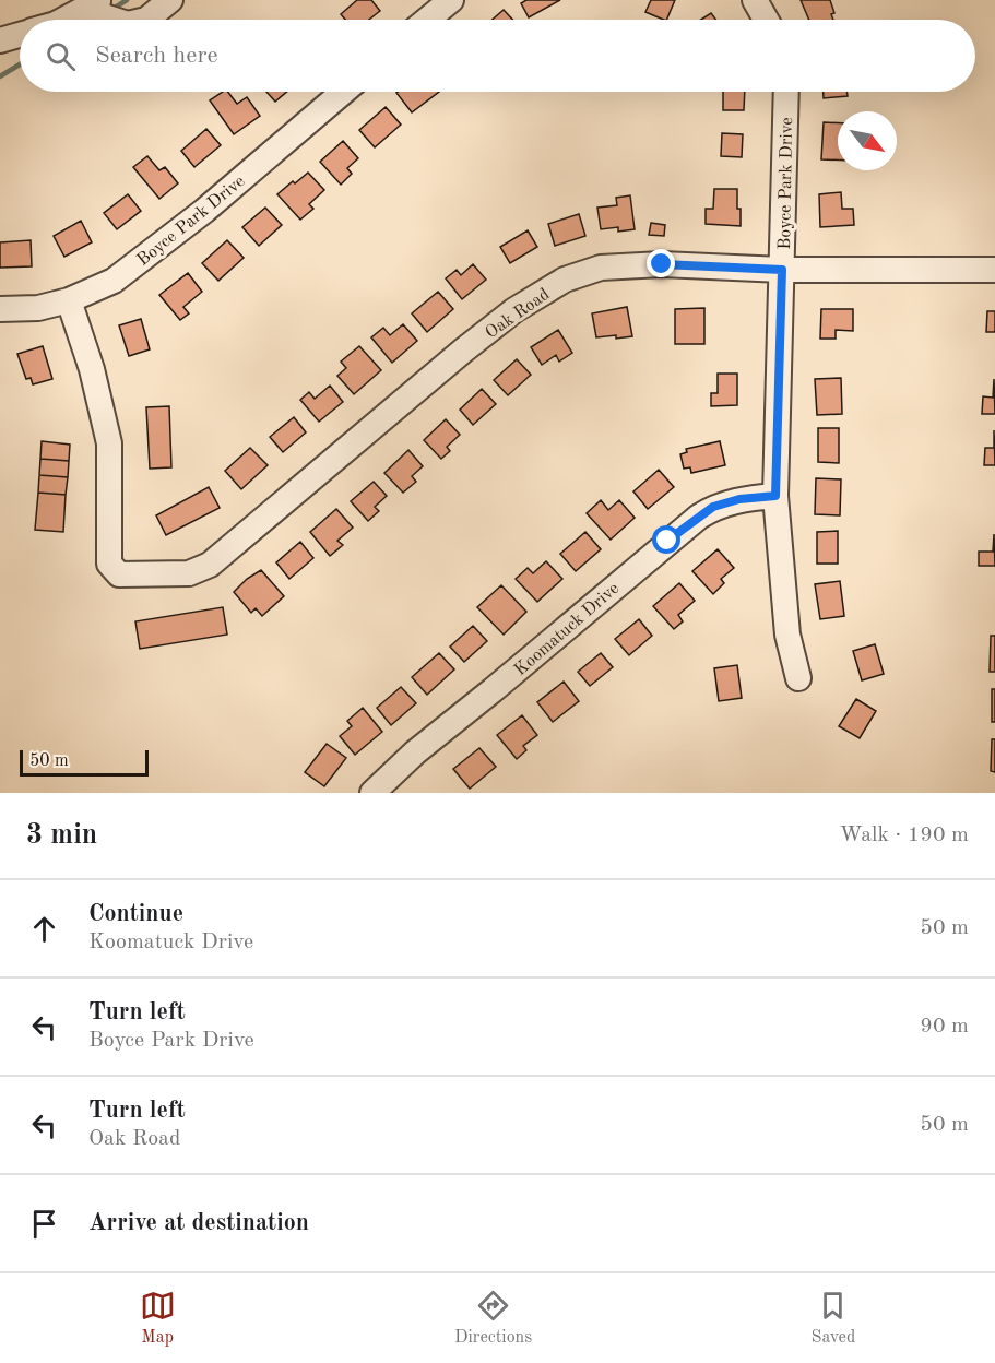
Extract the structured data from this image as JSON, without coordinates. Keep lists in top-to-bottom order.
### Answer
{
  "streets": {
    "street": ["Boyce Park Drive", "Oak Road", "Koomatuck Drive"]
  },
  "crossings": [
    ["Boyce Park Drive", "Oak Road"],
    ["Boyce Park Drive", "Koomatuck Drive"]
  ],
  "scale_bar": "50 m",
  "north": "bottom right",
  "page": {
    "search": "Search here",
    "scale": "50 m",
    "heading": ["3 min", "Walk · 190 m"],
    "list": [
      ["Continue", "Koomatuck Drive", "50 m"],
      ["Turn left", "Boyce Park Drive", "90 m"],
      ["Turn left", "Oak Road", "50 m"],
      "Arrive at destination"
    ],
    "nav": ["Map", "Directions", "Saved"]
  }
}
